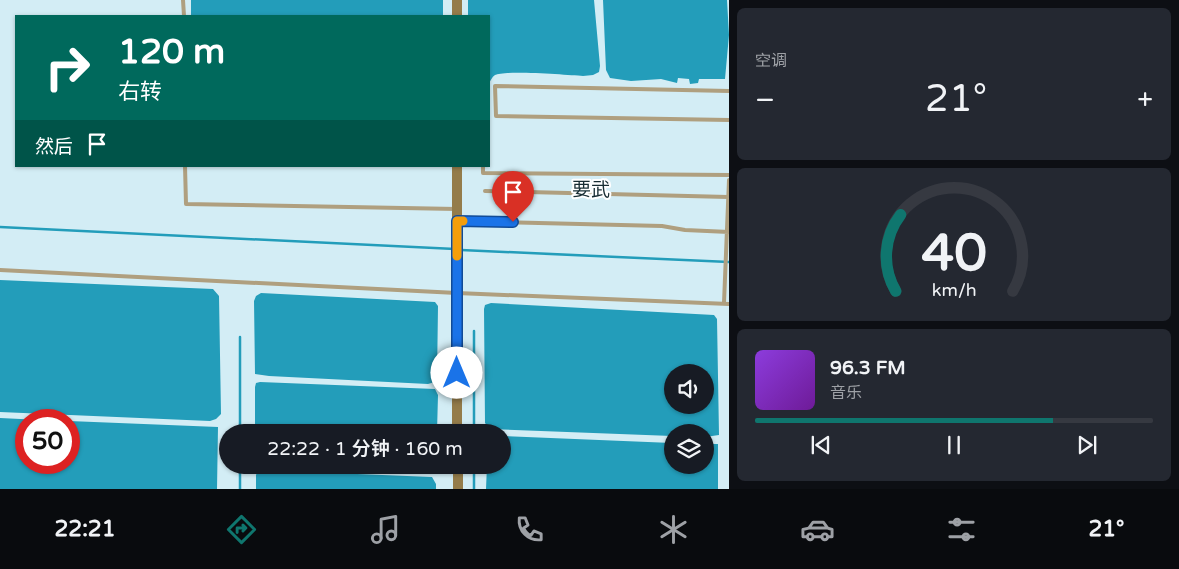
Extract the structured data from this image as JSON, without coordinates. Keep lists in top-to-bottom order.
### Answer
{
  "districts": ["要武"],
  "page": {
    "tile": "空调",
    "turn": ["120 m", "右转"],
    "heat": ["−", "21°", "+"],
    "then": "然后",
    "song": ["96.3 FM", "音乐"],
    "limit": "50",
    "trip": "22:22 · 1 分钟 · 160 m",
    "tabs": ["22:21", "21°"],
    "gauge": ["40", "km/h"]
  }
}
